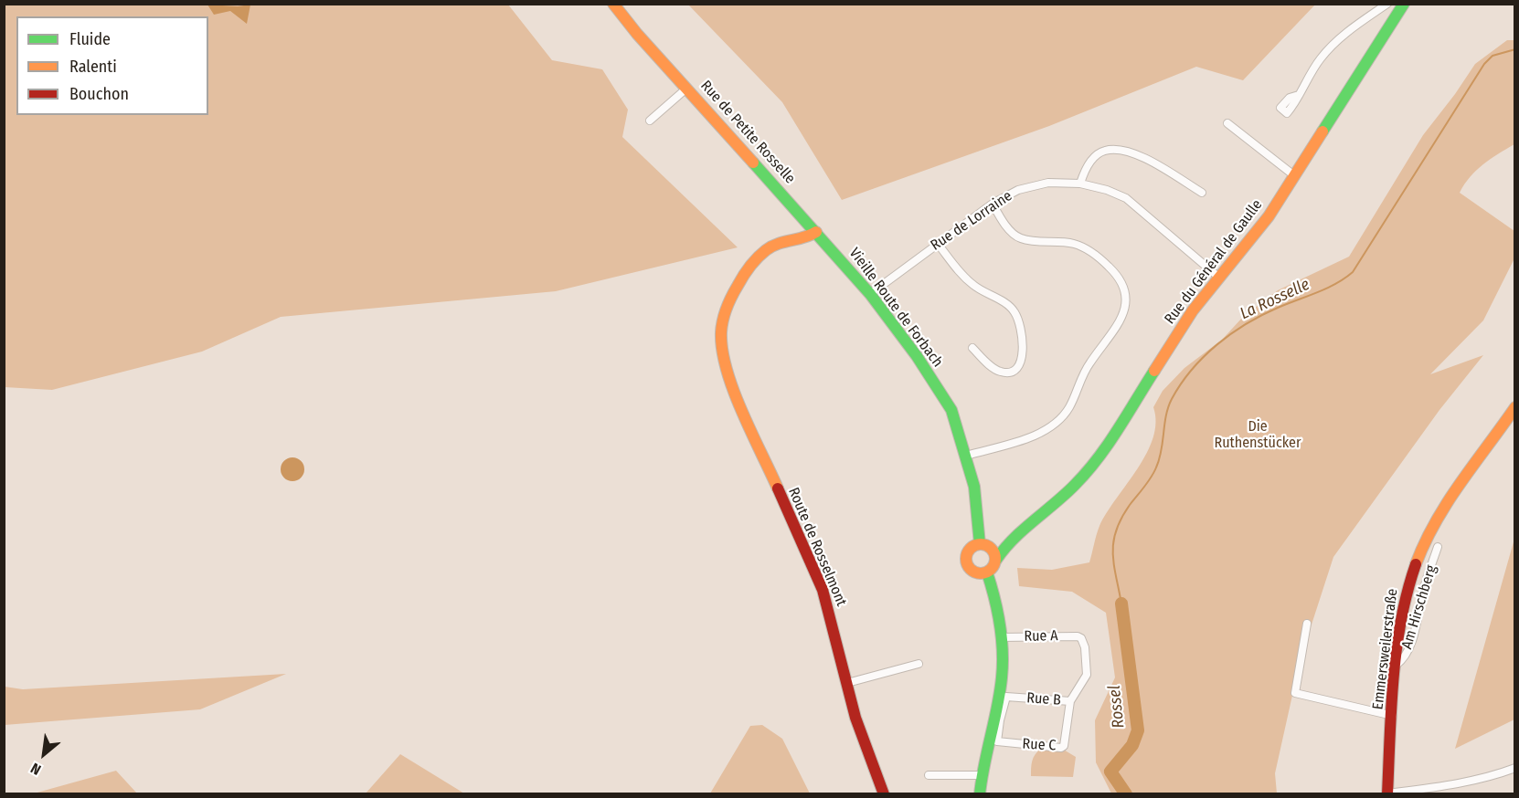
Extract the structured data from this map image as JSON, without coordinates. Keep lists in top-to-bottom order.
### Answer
{
  "streets": {
    "main road": [
      "Rue de Petite Rosselle",
      "Rue du Général de Gaulle",
      "Vieille Route de Forbach",
      "Route de Rosselmont",
      "Emmersweilerstraße"
    ],
    "street": [
      "Rue de Lorraine",
      "Am Hirschberg",
      "Rue A",
      "Rue B",
      "Rue C"
    ]
  },
  "crossings": [
    ["Rue de Petite Rosselle", "Vieille Route de Forbach"],
    ["Rue de Lorraine", "Rue du Général de Gaulle"],
    ["Rue de Lorraine", "Vieille Route de Forbach"],
    ["Rue du Général de Gaulle", "Vieille Route de Forbach"],
    ["Vieille Route de Forbach", "Route de Rosselmont"],
    ["Am Hirschberg", "Emmersweilerstraße"],
    ["Rue A", "Rue B"],
    ["Rue B", "Rue C"]
  ],
  "water": ["La Rosselle", "Rossel"],
  "parks": ["Die Ruthenstücker"],
  "legend": ["Fluide", "Ralenti", "Bouchon"],
  "north": "bottom left"
}
